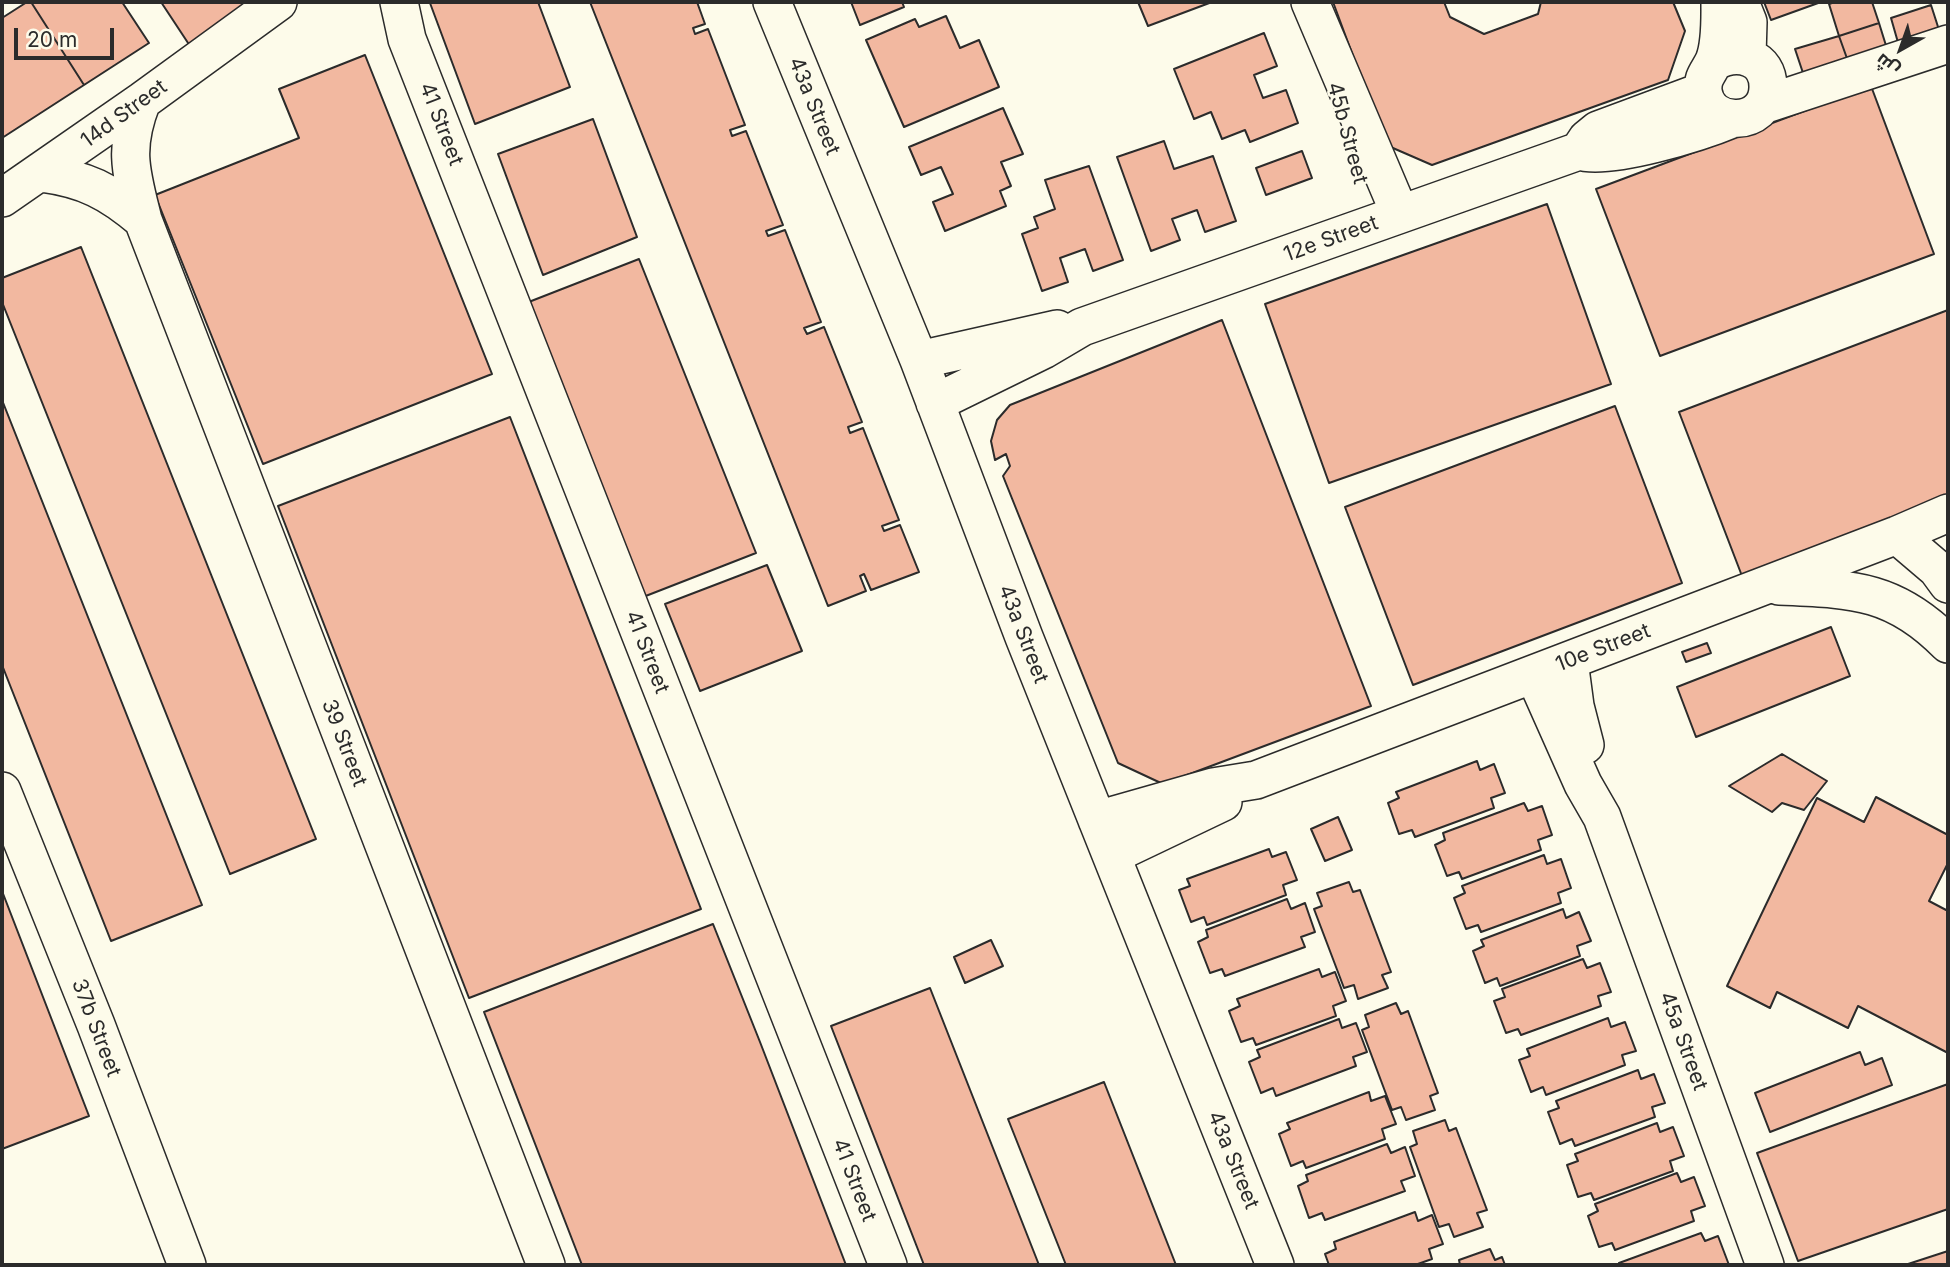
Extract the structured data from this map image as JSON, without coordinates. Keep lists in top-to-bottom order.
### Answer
{
  "streets": {
    "street": [
      "43a Street",
      "14d Street",
      "41 Street",
      "45b Street",
      "12e Street",
      "10e Street",
      "39 Street",
      "37b Street",
      "45a Street"
    ]
  },
  "crossings": [
    ["43a Street", "12e Street"],
    ["43a Street", "10e Street"],
    ["14d Street", "39 Street"],
    ["45b Street", "12e Street"],
    ["10e Street", "45a Street"]
  ],
  "scale_bar": "20 m",
  "north": "bottom left"
}
